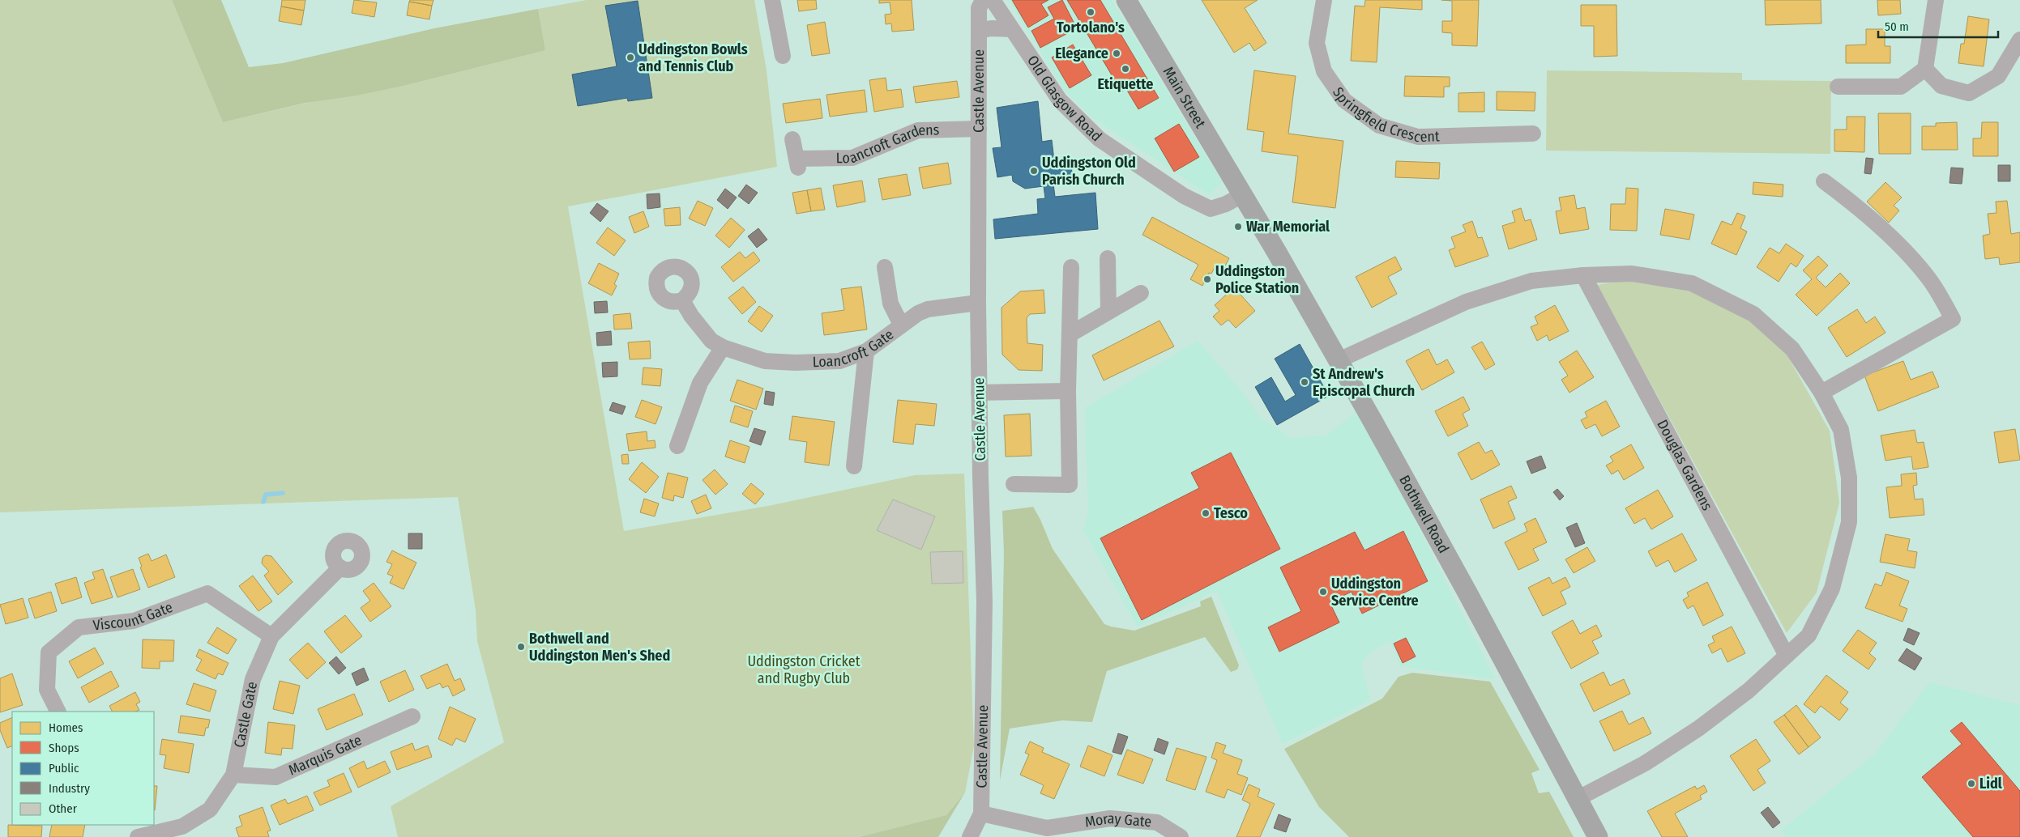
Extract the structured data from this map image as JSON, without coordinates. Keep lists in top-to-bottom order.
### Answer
{
  "streets": {
    "main road": ["Main Street", "Bothwell Road"],
    "street": [
      "Castle Avenue",
      "Old Glasgow Road",
      "Springfield Crescent",
      "Loancroft Gardens",
      "Loancroft Gate",
      "Douglas Gardens",
      "Viscount Gate",
      "Castle Gate",
      "Marquis Gate",
      "Moray Gate"
    ]
  },
  "crossings": [
    ["Castle Avenue", "Loancroft Gardens"],
    ["Castle Avenue", "Loancroft Gate"],
    ["Castle Avenue", "Moray Gate"],
    ["Old Glasgow Road", "Main Street"],
    ["Old Glasgow Road", "Bothwell Road"],
    ["Main Street", "Bothwell Road"],
    ["Viscount Gate", "Castle Gate"],
    ["Castle Gate", "Marquis Gate"]
  ],
  "parks": ["Uddingston Cricket and Rugby Club"],
  "places": [
    "Tortolano's",
    "Elegance",
    "Uddingston Bowls and Tennis Club",
    "Etiquette",
    "Uddingston Old Parish Church",
    "War Memorial",
    "Uddingston Police Station",
    "St Andrew's Episcopal Church",
    "Tesco",
    "Uddingston Service Centre",
    "Bothwell and Uddingston Men's Shed",
    "Lidl"
  ],
  "legend": [
    "Homes",
    "Shops",
    "Public",
    "Industry",
    "Other"
  ],
  "scale_bar": "50 m"
}
